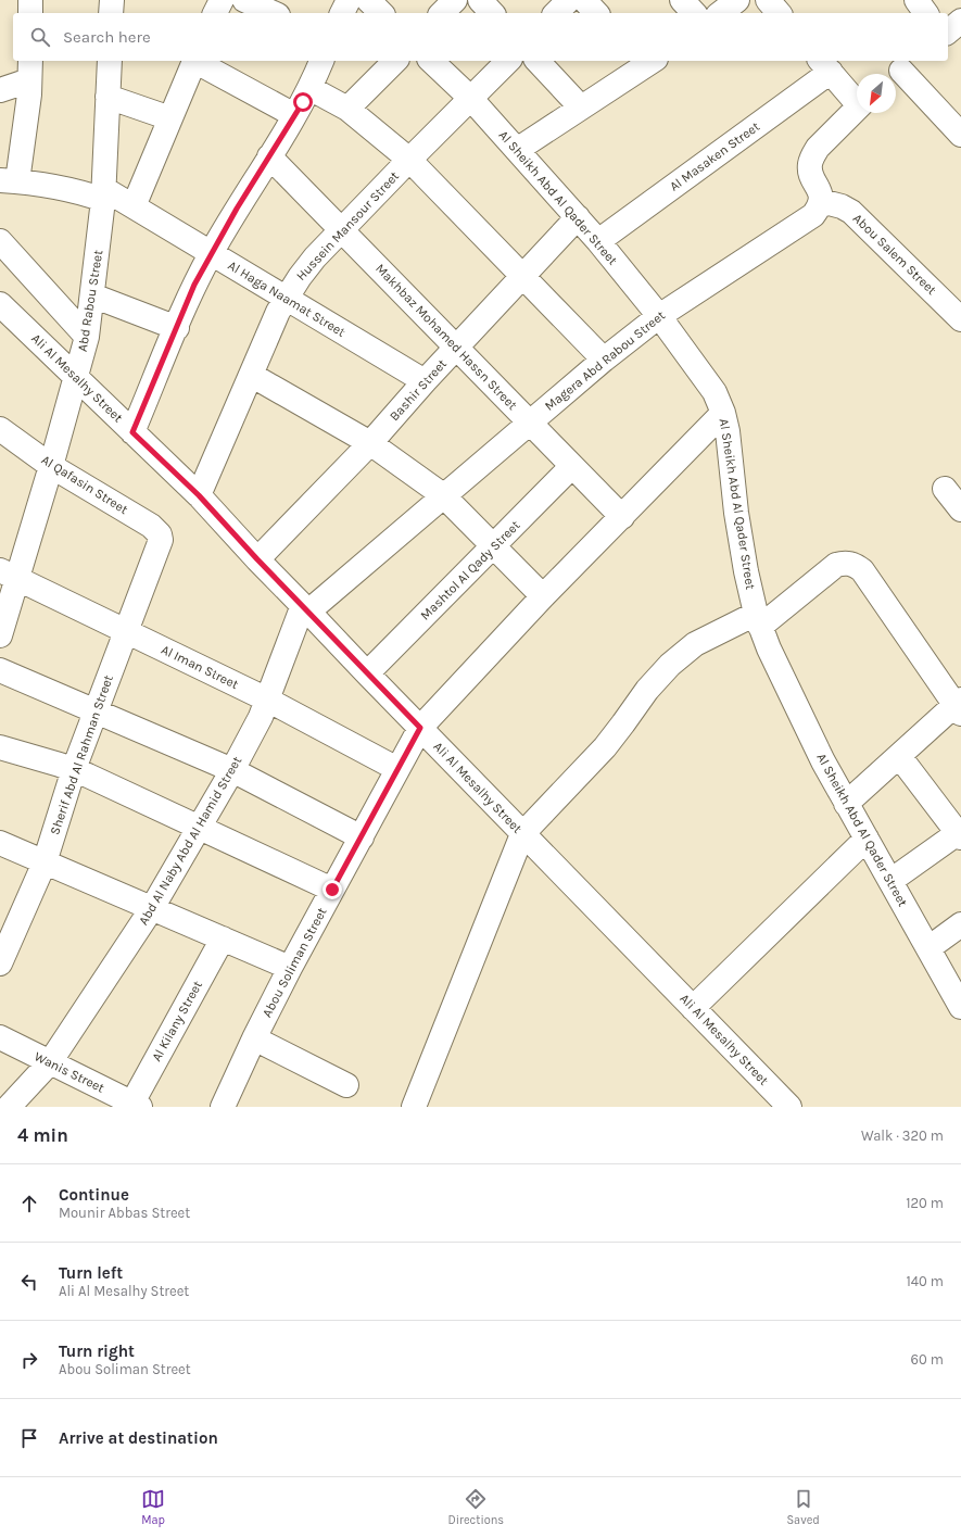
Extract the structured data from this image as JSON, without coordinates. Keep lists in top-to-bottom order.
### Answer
{
  "streets": {
    "street": [
      "Al Masaken Street",
      "Al Sheikh Abd Al Qader Street",
      "Hussein Mansour Street",
      "Abou Salem Street",
      "Al Haga Naamat Street",
      "Abd Rabou Street",
      "Makhbaz Mohamed Hassn Street",
      "Magera Abd Rabou Street",
      "Ali Al Mesalhy Street",
      "Bashir Street",
      "Al Qafasin Street",
      "Mashtol Al Qady Street",
      "Al Iman Street",
      "Sherif Abd Al Rahman Street",
      "Abd Al Naby Abd Al Hamid Street",
      "Abou Soliman Street",
      "Al Kilany Street",
      "Wanis Street"
    ]
  },
  "crossings": [
    ["Al Masaken Street", "Al Sheikh Abd Al Qader Street"],
    ["Al Sheikh Abd Al Qader Street", "Hussein Mansour Street"],
    ["Al Sheikh Abd Al Qader Street", "Magera Abd Rabou Street"],
    ["Al Sheikh Abd Al Qader Street", "Bashir Street"],
    ["Al Sheikh Abd Al Qader Street", "Abou Soliman Street"],
    ["Hussein Mansour Street", "Al Haga Naamat Street"],
    ["Hussein Mansour Street", "Makhbaz Mohamed Hassn Street"],
    ["Hussein Mansour Street", "Ali Al Mesalhy Street"],
    ["Abou Salem Street", "Magera Abd Rabou Street"],
    ["Al Haga Naamat Street", "Abd Rabou Street"],
    ["Al Haga Naamat Street", "Bashir Street"],
    ["Abd Rabou Street", "Ali Al Mesalhy Street"],
    ["Abd Rabou Street", "Al Qafasin Street"],
    ["Abd Rabou Street", "Al Iman Street"],
    ["Makhbaz Mohamed Hassn Street", "Magera Abd Rabou Street"],
    ["Makhbaz Mohamed Hassn Street", "Bashir Street"],
    ["Makhbaz Mohamed Hassn Street", "Mashtol Al Qady Street"],
    ["Makhbaz Mohamed Hassn Street", "Abou Soliman Street"],
    ["Magera Abd Rabou Street", "Ali Al Mesalhy Street"],
    ["Magera Abd Rabou Street", "Abd Al Naby Abd Al Hamid Street"],
    ["Ali Al Mesalhy Street", "Bashir Street"],
    ["Ali Al Mesalhy Street", "Mashtol Al Qady Street"],
    ["Ali Al Mesalhy Street", "Abd Al Naby Abd Al Hamid Street"],
    ["Ali Al Mesalhy Street", "Abou Soliman Street"],
    ["Al Qafasin Street", "Sherif Abd Al Rahman Street"],
    ["Al Iman Street", "Sherif Abd Al Rahman Street"],
    ["Al Iman Street", "Abd Al Naby Abd Al Hamid Street"],
    ["Al Iman Street", "Abou Soliman Street"],
    ["Abd Al Naby Abd Al Hamid Street", "Wanis Street"],
    ["Al Kilany Street", "Wanis Street"]
  ],
  "north": "bottom left",
  "page": {
    "search": "Search here",
    "heading": ["4 min", "Walk · 320 m"],
    "list": [
      ["Continue", "Mounir Abbas Street", "120 m"],
      ["Turn left", "Ali Al Mesalhy Street", "140 m"],
      ["Turn right", "Abou Soliman Street", "60 m"],
      "Arrive at destination"
    ],
    "nav": ["Map", "Directions", "Saved"]
  }
}
